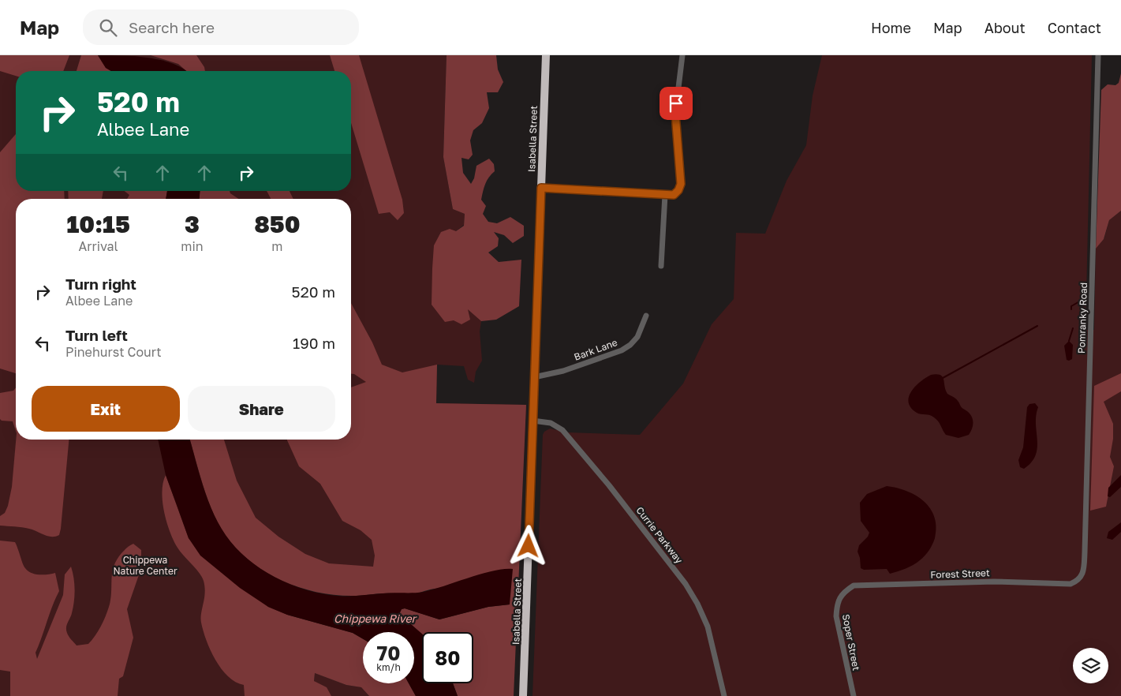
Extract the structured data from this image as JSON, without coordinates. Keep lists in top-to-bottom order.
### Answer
{
  "streets": {
    "highway": ["Isabella Street"],
    "street": [
      "Pomranky Road",
      "Bark Lane",
      "Currie Parkway",
      "Forest Street",
      "Soper Street"
    ]
  },
  "crossings": [
    ["Isabella Street", "Bark Lane"],
    ["Isabella Street", "Currie Parkway"],
    ["Pomranky Road", "Forest Street"],
    ["Forest Street", "Soper Street"]
  ],
  "water": ["Chippewa River"],
  "parks": ["Chippewa Nature Center"],
  "page": {
    "header": "Map",
    "search": "Search here",
    "nav": [
      "Home",
      "Map",
      "About",
      "Contact"
    ],
    "turn": ["520 m", "Albee Lane"],
    "eta": [
      "10:15",
      "Arrival",
      "3",
      "min",
      "850",
      "m"
    ],
    "list": [
      {
        "name": "Turn right",
        "note": "Albee Lane",
        "value": "520 m"
      },
      {
        "name": "Turn left",
        "note": "Pinehurst Court",
        "value": "190 m"
      }
    ],
    "buttons": ["Exit", "Share"],
    "speed": "70 km/h",
    "limit": "80"
  }
}
